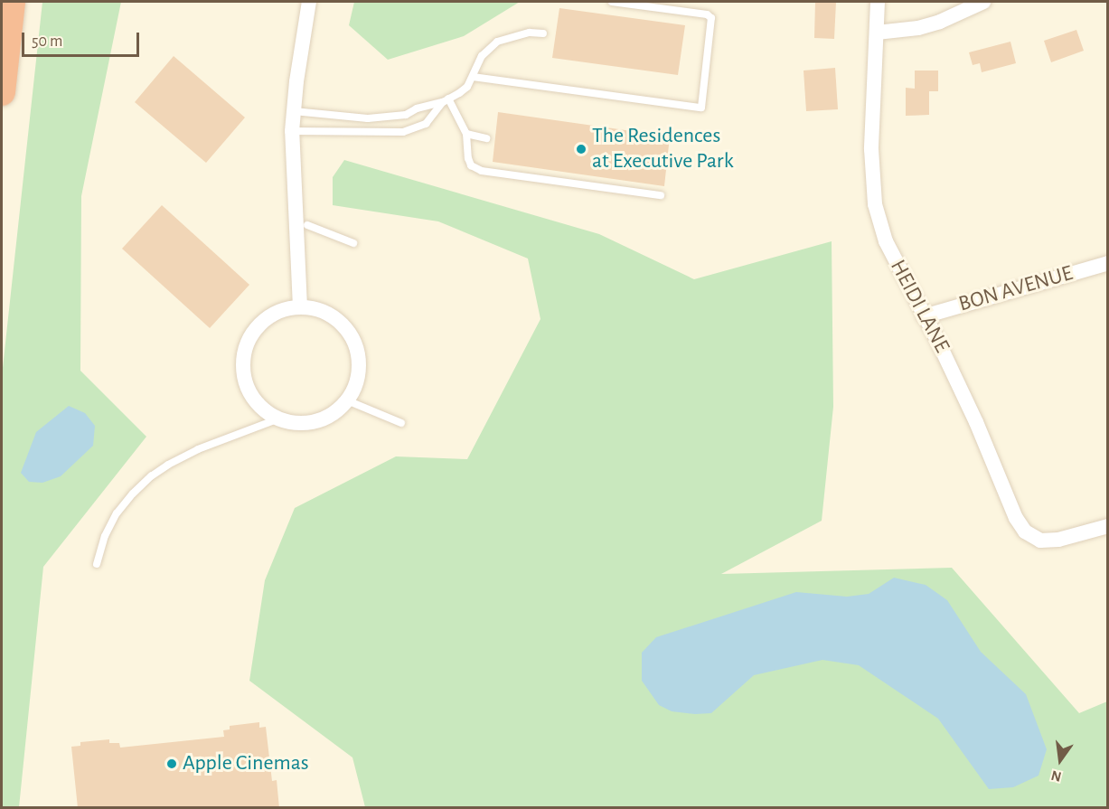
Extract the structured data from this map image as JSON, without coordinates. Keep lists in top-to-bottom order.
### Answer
{
  "streets": {
    "street": ["BON AVENUE", "HEIDI LANE"]
  },
  "crossings": [
    ["BON AVENUE", "HEIDI LANE"]
  ],
  "places": ["The Residences at Executive Park", "Apple Cinemas"],
  "scale_bar": "50 m",
  "north": "bottom"
}
